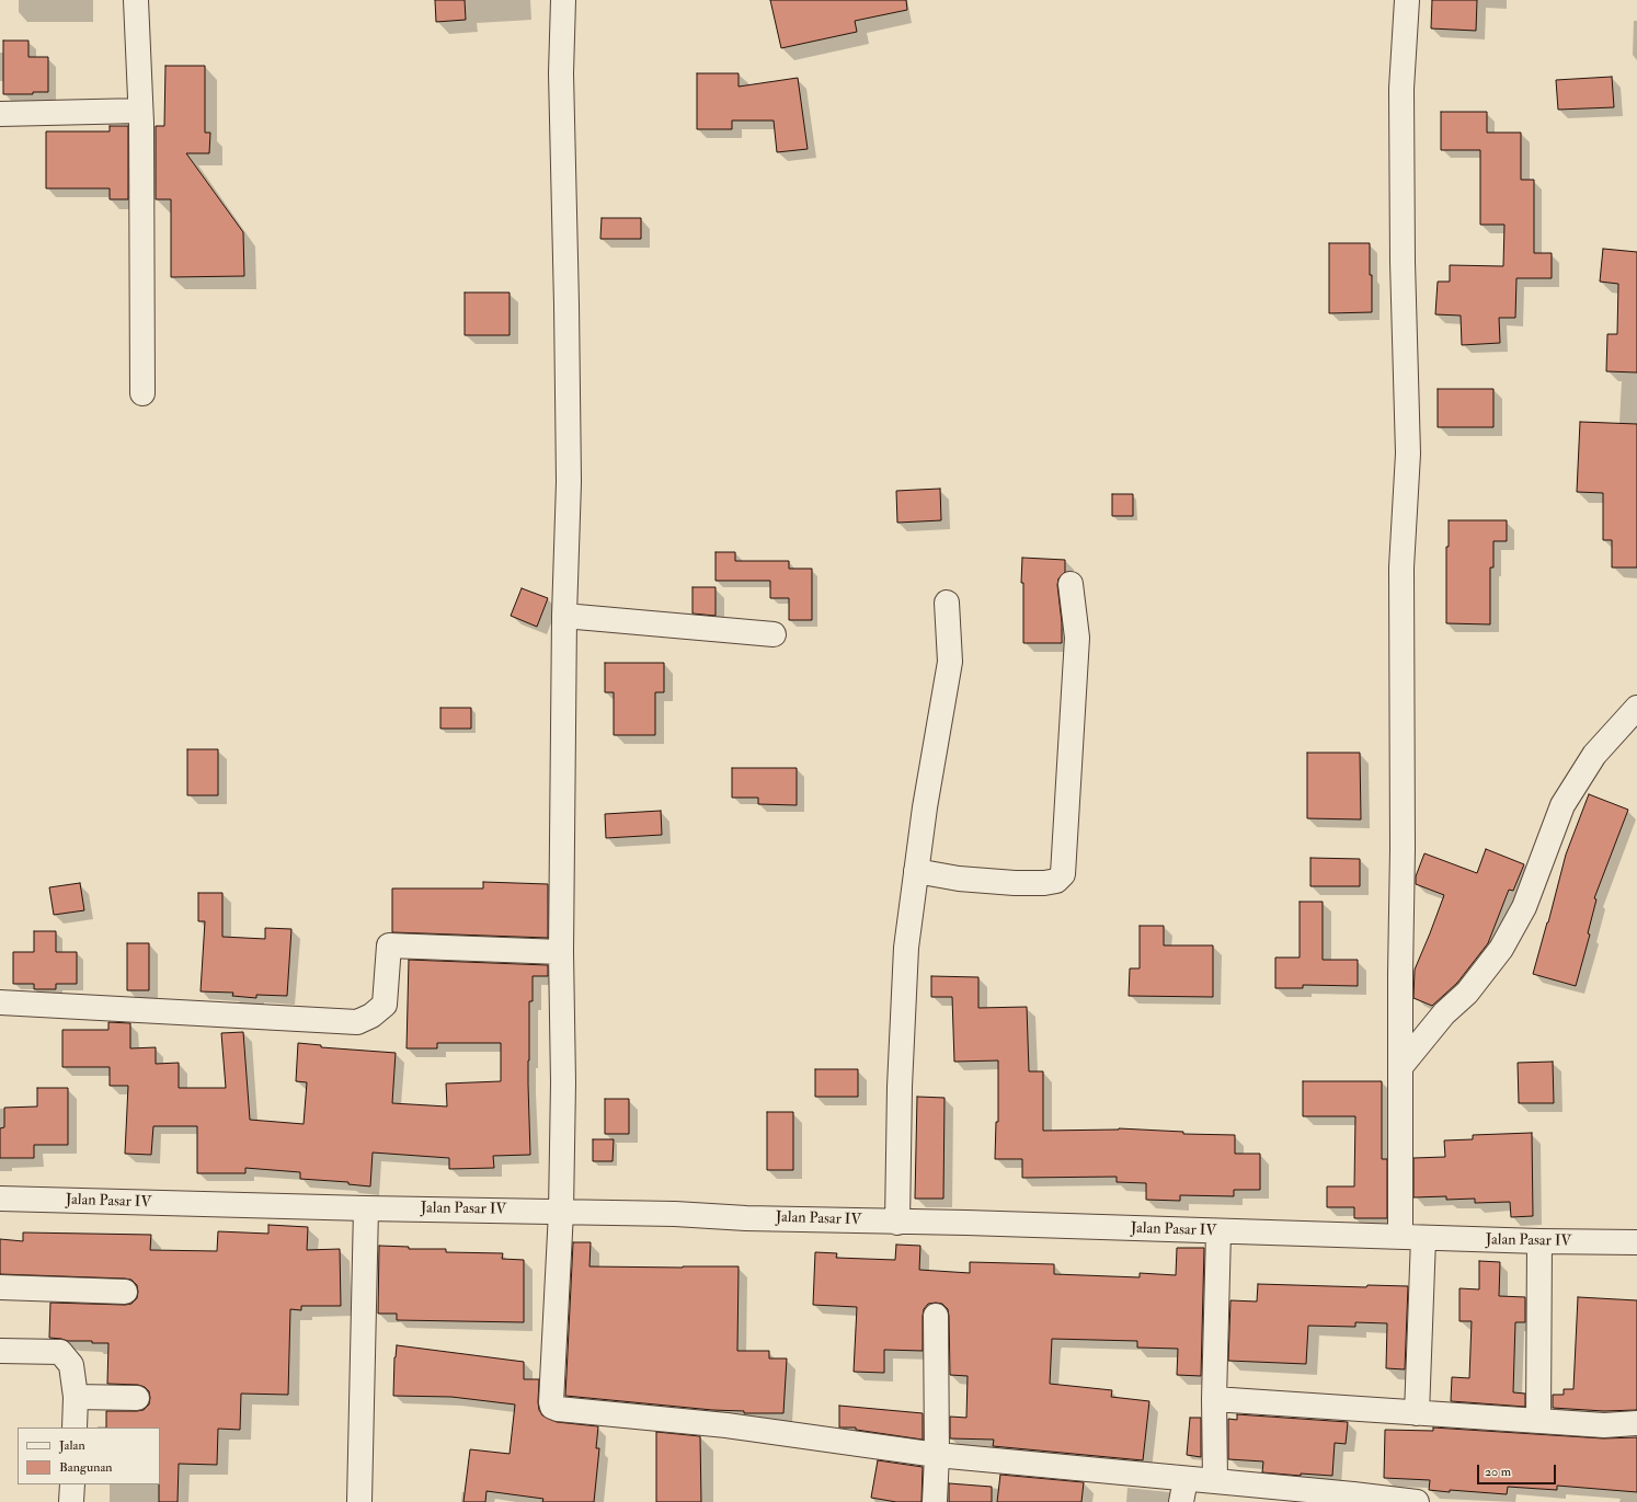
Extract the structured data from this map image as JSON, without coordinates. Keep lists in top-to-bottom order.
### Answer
{
  "streets": {
    "street": ["Jalan Pasar IV"]
  },
  "legend": ["Jalan", "Bangunan"],
  "scale_bar": "20 m"
}
